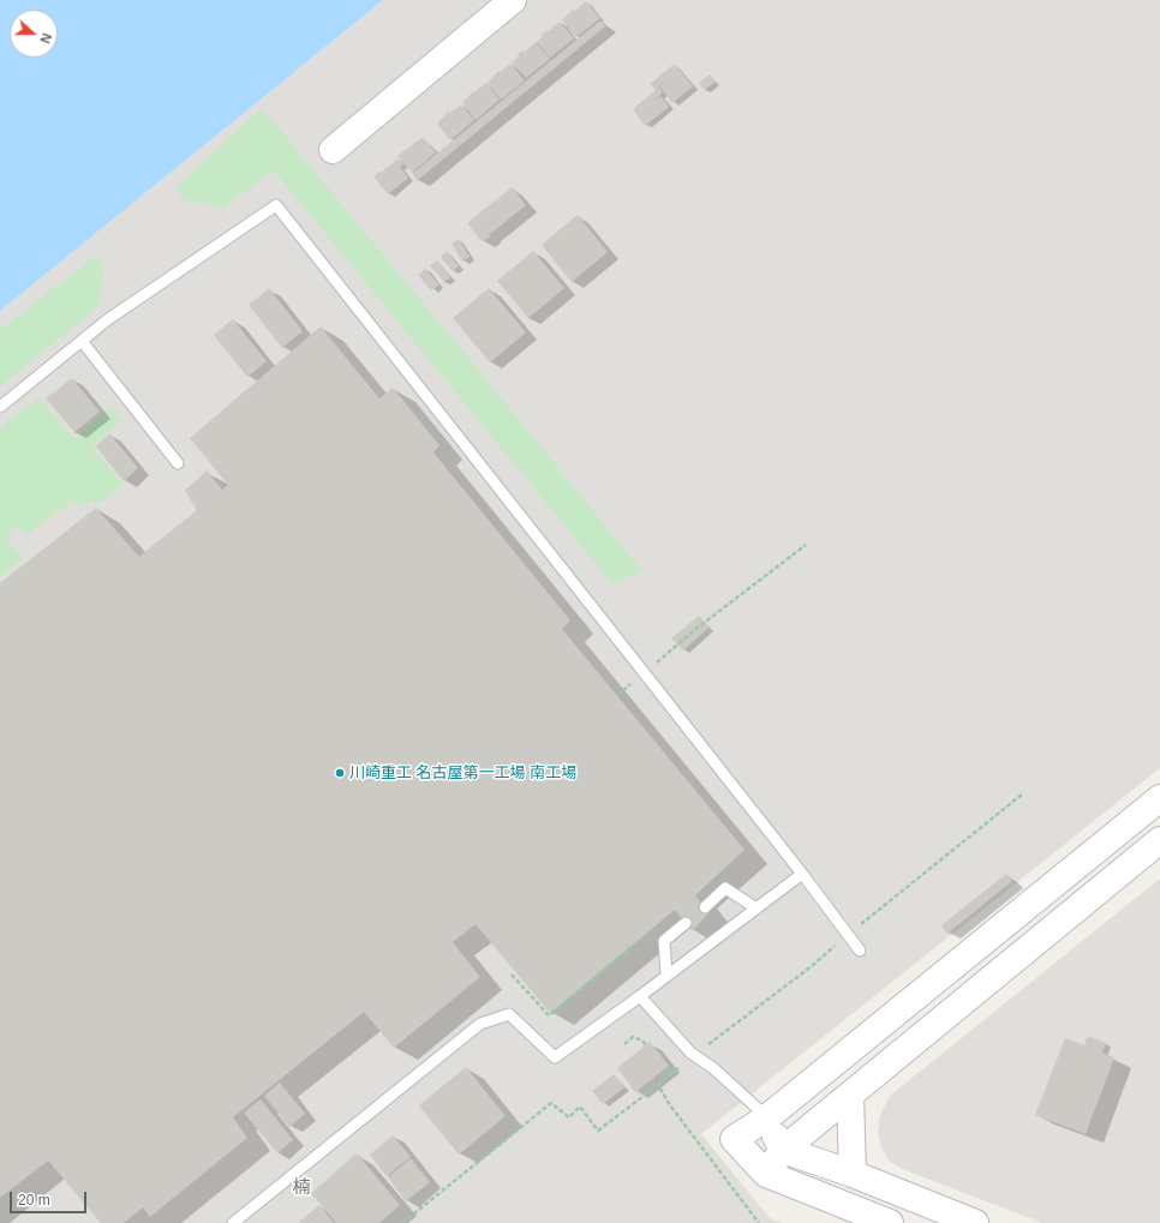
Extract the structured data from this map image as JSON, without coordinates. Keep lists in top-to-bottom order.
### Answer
{
  "districts": ["楠"],
  "places": ["川崎重工 名古屋第一工場 南工場"],
  "scale_bar": "20 m",
  "north": "right"
}
